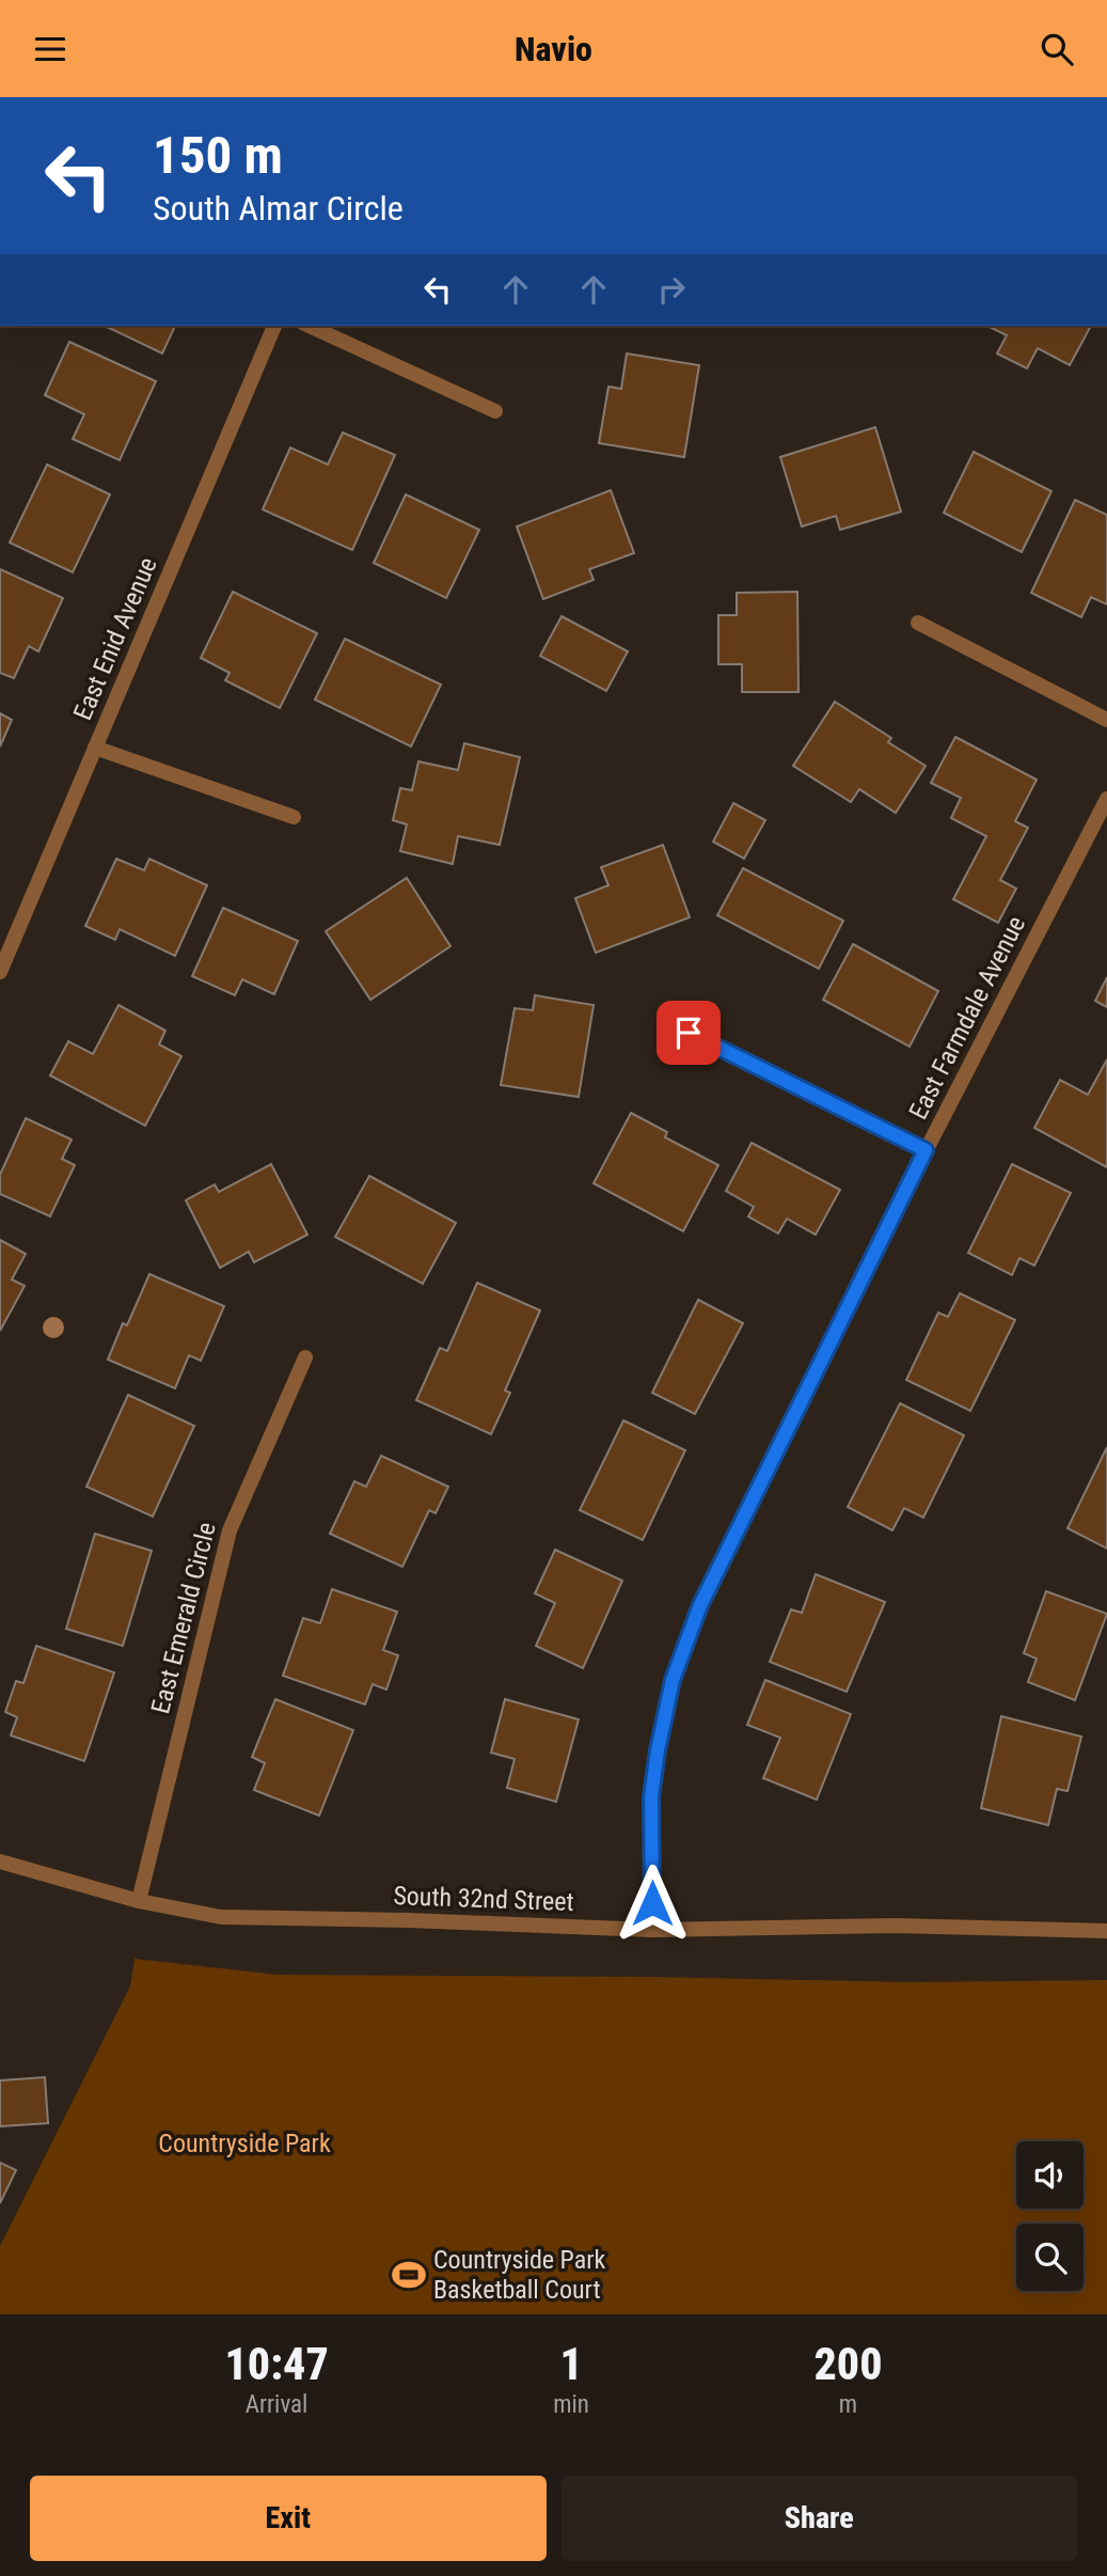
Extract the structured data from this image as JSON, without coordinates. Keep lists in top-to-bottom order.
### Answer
{
  "streets": {
    "street": [
      "East Enid Avenue",
      "East Farmdale Avenue",
      "East Emerald Circle",
      "South 32nd Street"
    ]
  },
  "crossings": [
    ["East Farmdale Avenue", "South 32nd Street"],
    ["East Emerald Circle", "South 32nd Street"]
  ],
  "parks": ["Countryside Park"],
  "places": {
    "sports": ["Countryside Park Basketball Court"]
  },
  "page": {
    "header": "Navio",
    "turn": ["150 m", "South Almar Circle"],
    "eta": [
      "10:47",
      "Arrival",
      "1",
      "min",
      "200",
      "m"
    ],
    "buttons": ["Exit", "Share"]
  }
}
